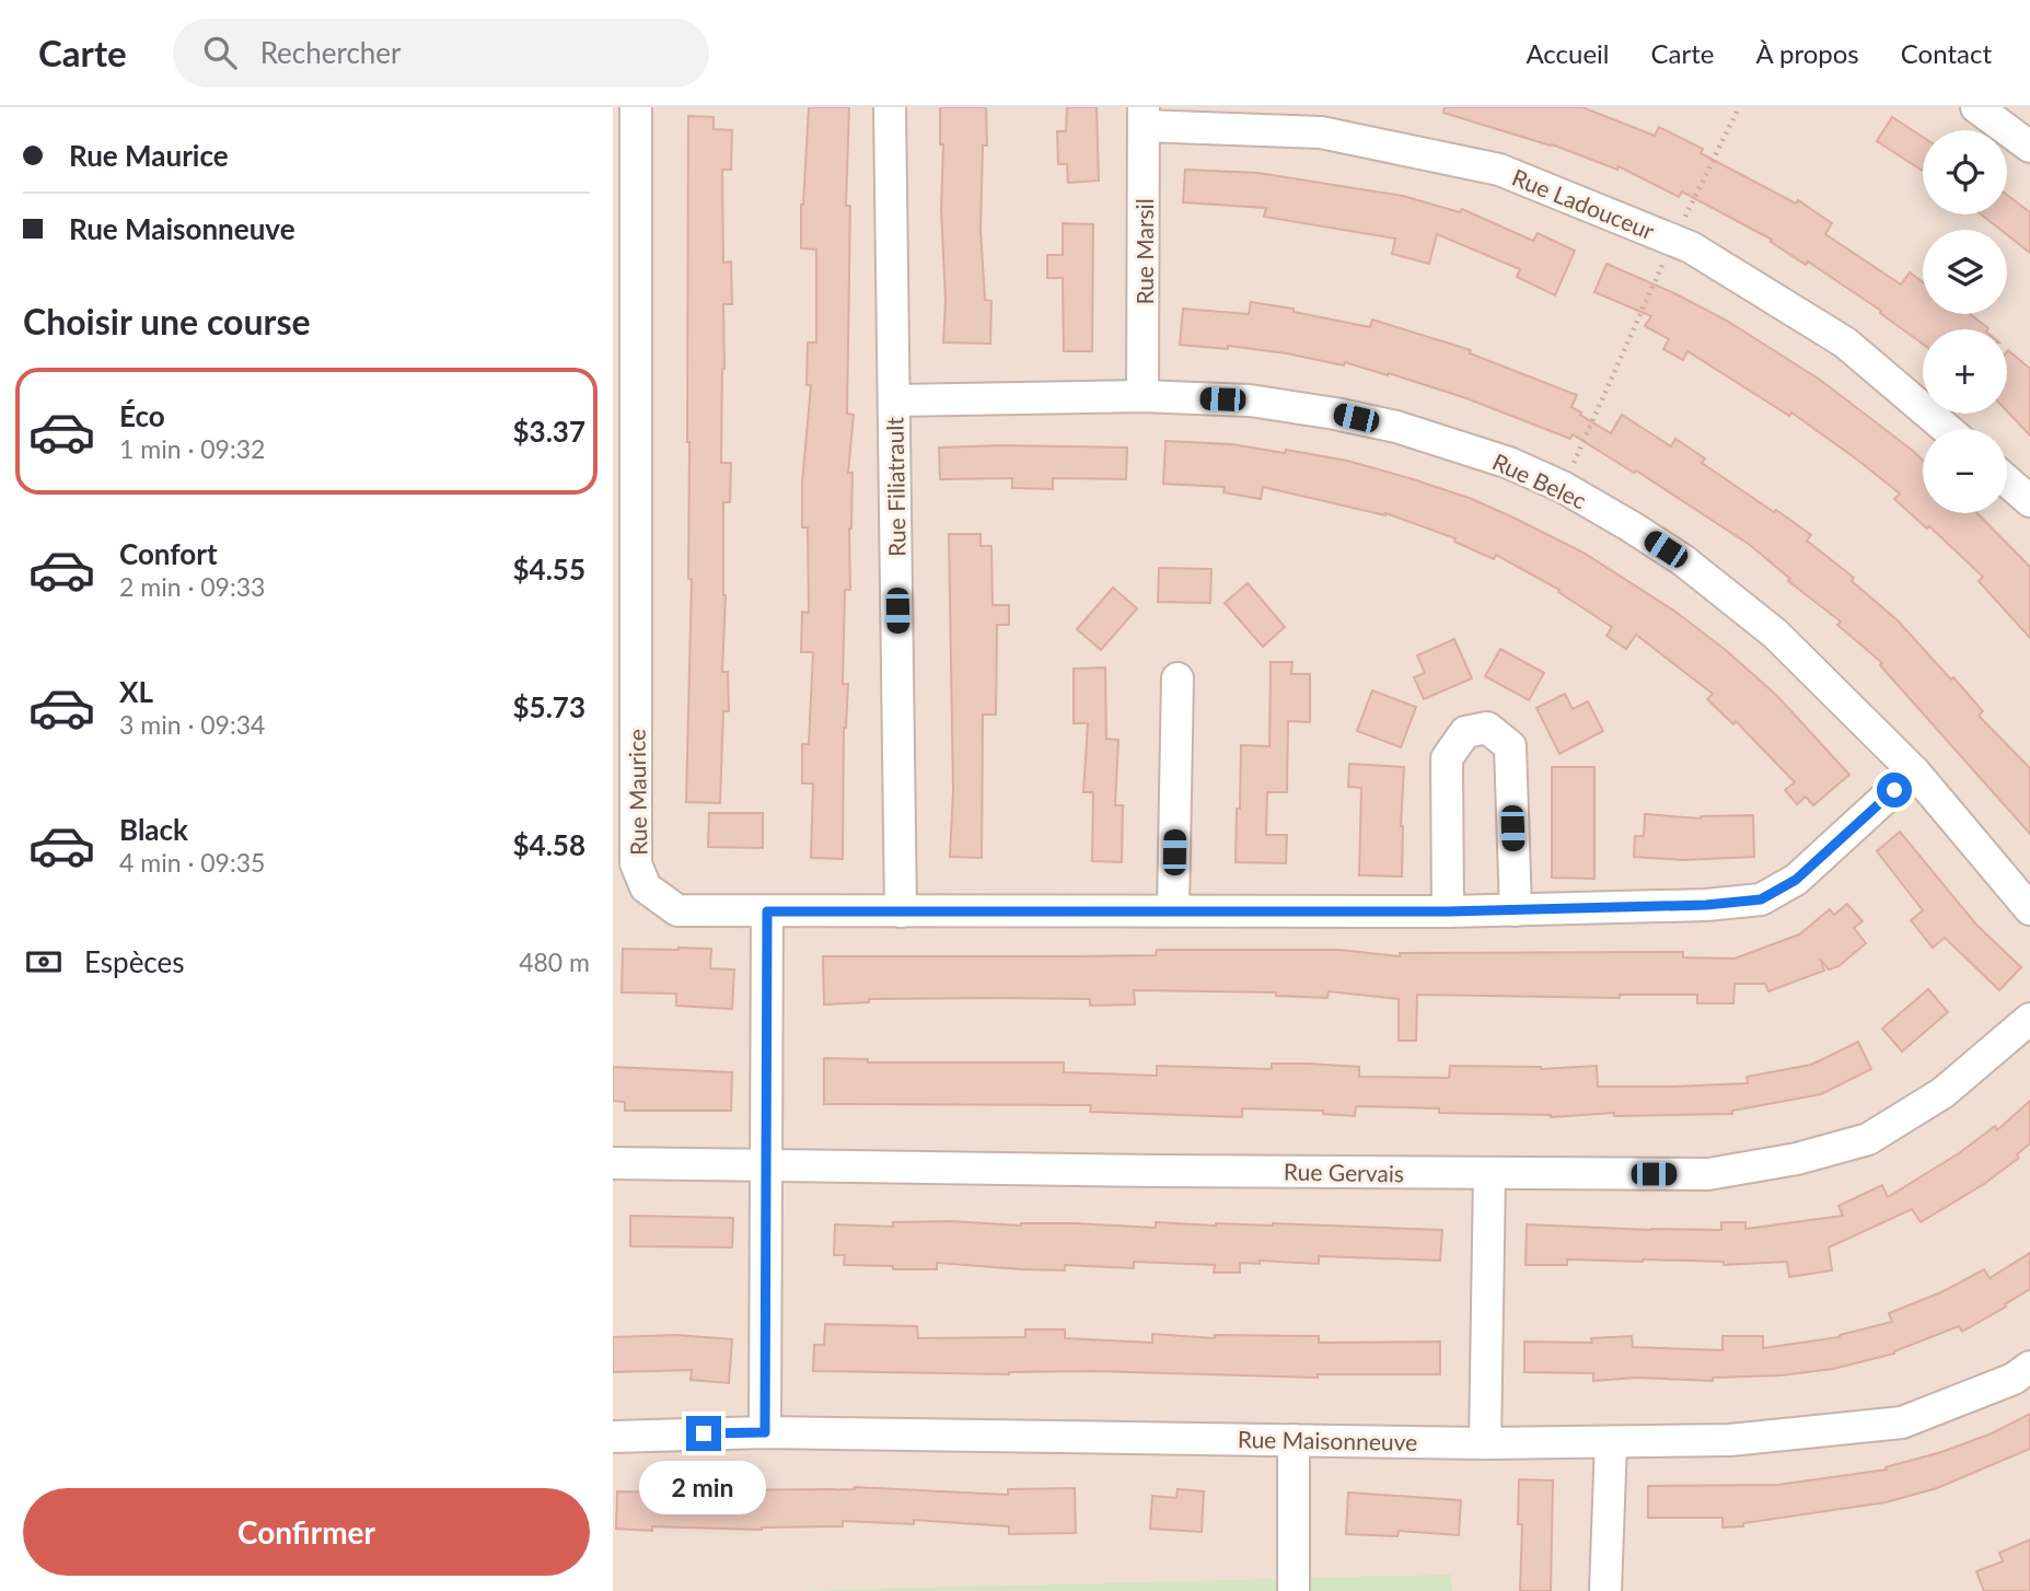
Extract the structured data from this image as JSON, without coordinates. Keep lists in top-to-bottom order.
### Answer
{
  "streets": {
    "street": [
      "Rue Ladouceur",
      "Rue Marsil",
      "Rue Belec",
      "Rue Filiatrault",
      "Rue Maurice",
      "Rue Gervais",
      "Rue Maisonneuve"
    ]
  },
  "crossings": [
    ["Rue Ladouceur", "Rue Marsil"],
    ["Rue Marsil", "Rue Belec"],
    ["Rue Belec", "Rue Filiatrault"],
    ["Rue Belec", "Rue Maurice"],
    ["Rue Filiatrault", "Rue Maurice"]
  ],
  "page": {
    "header": "Carte",
    "search": "Rechercher",
    "nav": [
      "Accueil",
      "Carte",
      "À propos",
      "Contact"
    ],
    "banner": ["Rue Maurice", "Rue Maisonneuve"],
    "map_buttons": ["+", "−"],
    "heading": "Choisir une course",
    "list": [
      {
        "name": "Éco",
        "note": "1 min · 09:32",
        "value": "$3.37"
      },
      {
        "name": "Confort",
        "note": "2 min · 09:33",
        "value": "$4.55"
      },
      {
        "name": "XL",
        "note": "3 min · 09:34",
        "value": "$5.73"
      },
      {
        "name": "Black",
        "note": "4 min · 09:35",
        "value": "$4.58"
      }
    ],
    "pay": ["Espèces", "480 m"],
    "bubble": "2 min",
    "buttons": "Confirmer"
  }
}
